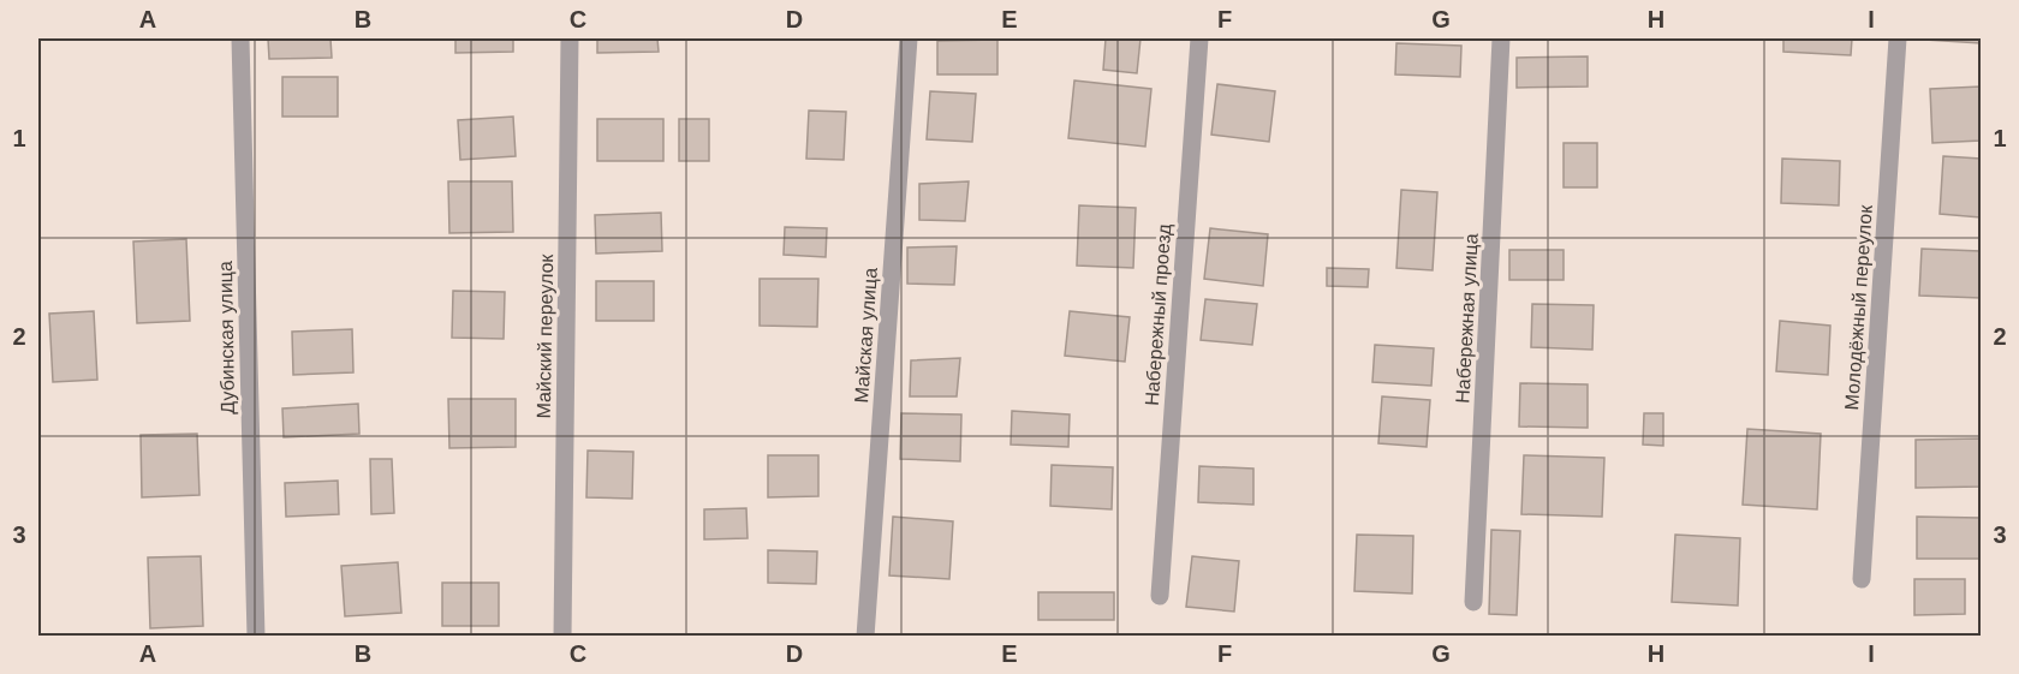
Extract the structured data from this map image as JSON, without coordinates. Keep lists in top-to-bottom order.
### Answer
{
  "streets": {
    "street": [
      "Молодёжный переулок",
      "Набережный проезд",
      "Набережная улица",
      "Майская улица",
      "Майский переулок",
      "Дубинская улица"
    ]
  },
  "grid": {
    "columns": [
      "A",
      "B",
      "C",
      "D",
      "E",
      "F",
      "G",
      "H",
      "I"
    ],
    "rows": ["1", "2", "3"]
  }
}
